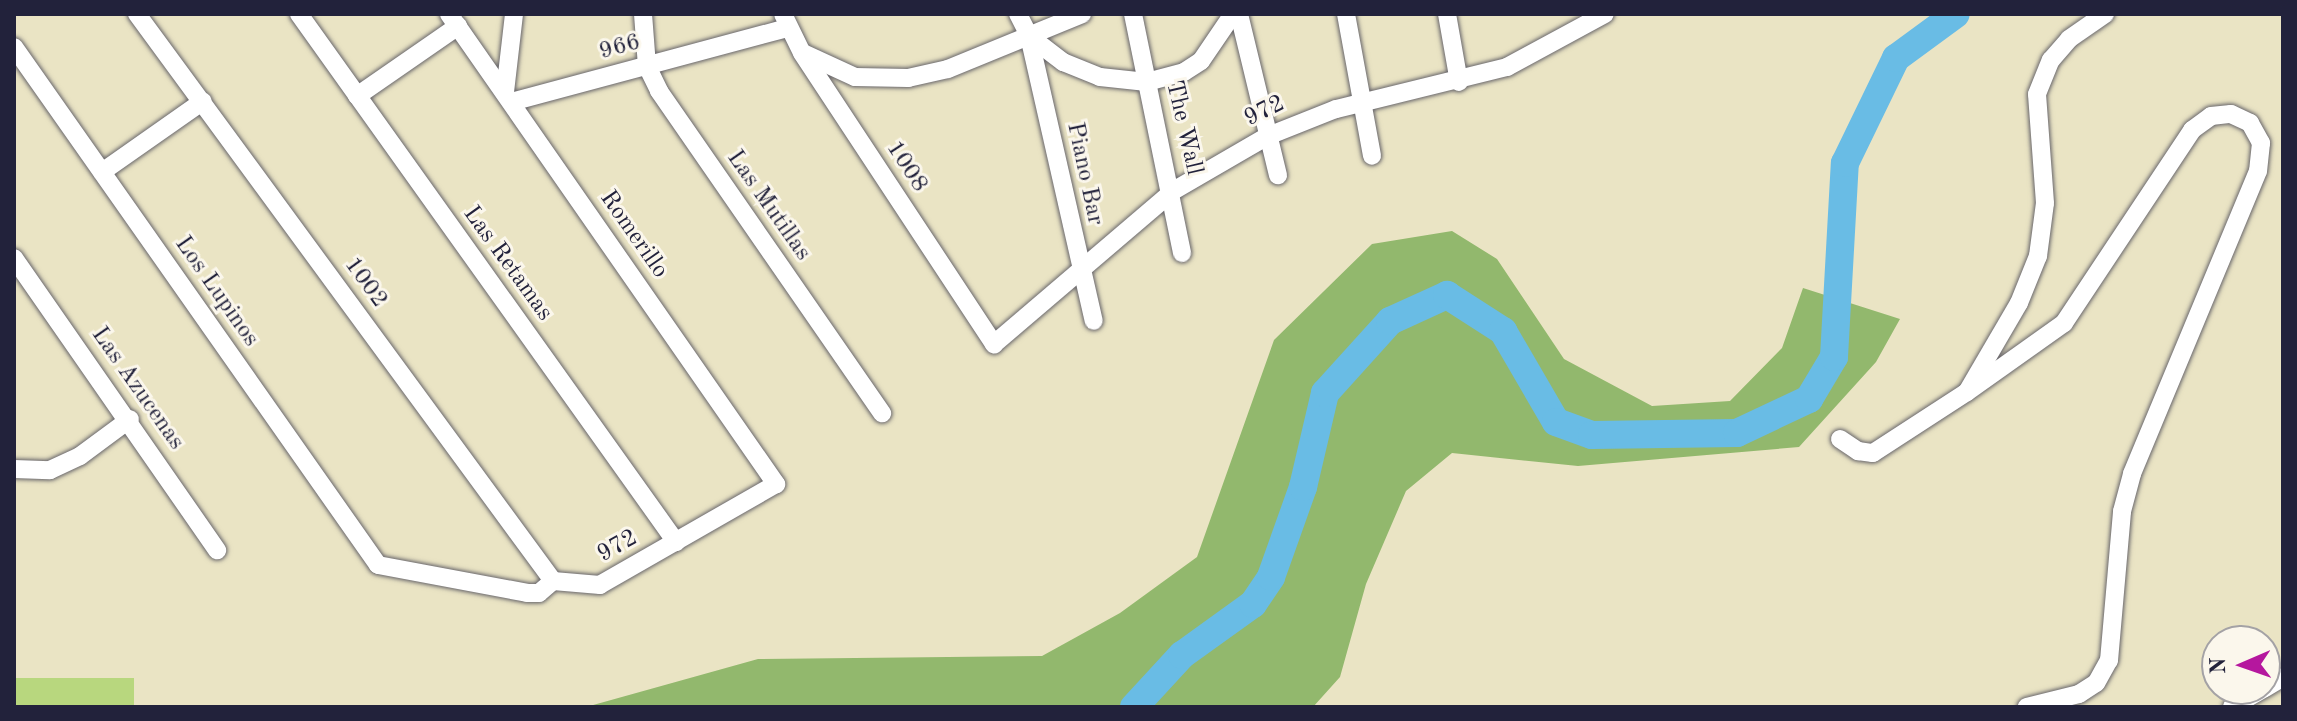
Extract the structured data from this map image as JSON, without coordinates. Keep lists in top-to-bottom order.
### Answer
{
  "streets": {
    "street": [
      "966",
      "972",
      "The Wall",
      "1008",
      "Piano Bar",
      "Las Mutillas",
      "Romerillo",
      "Las Retamas",
      "1002",
      "Los Lupinos",
      "Las Azucenas"
    ]
  },
  "crossings": [
    ["966", "1008"],
    ["966", "Las Mutillas"],
    ["966", "Romerillo"],
    ["972", "The Wall"],
    ["972", "1008"],
    ["972", "Piano Bar"],
    ["972", "Romerillo"],
    ["972", "Las Retamas"],
    ["972", "1002"],
    ["972", "Los Lupinos"]
  ],
  "north": "left"
}
